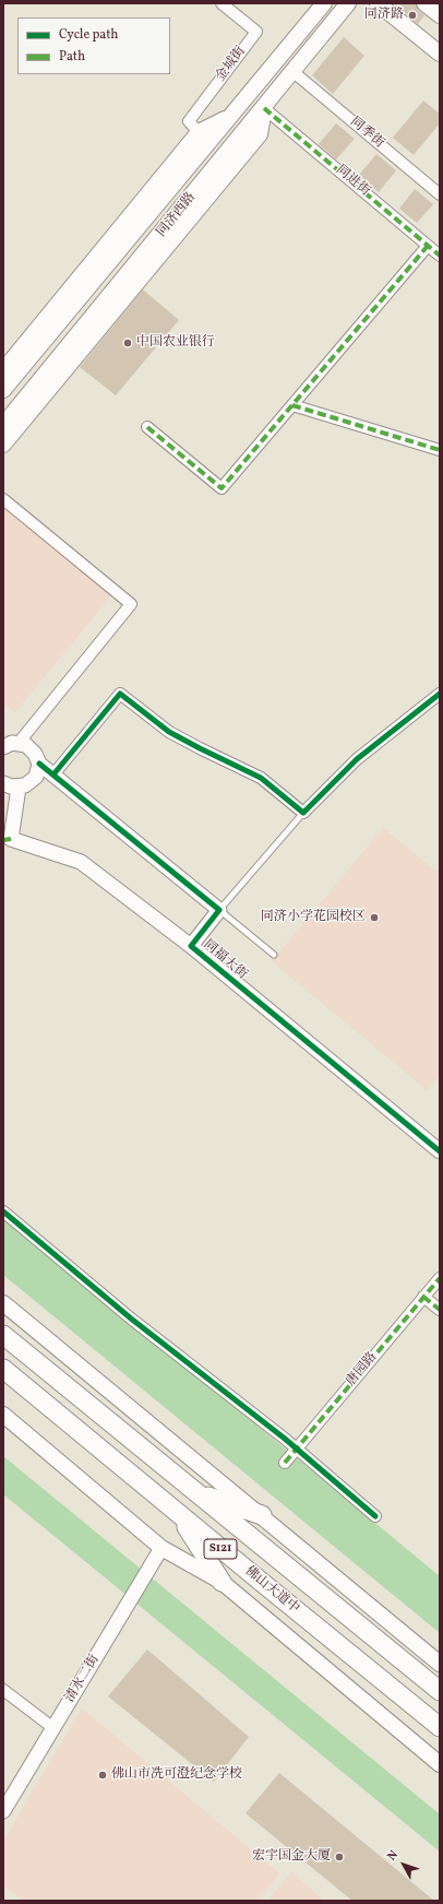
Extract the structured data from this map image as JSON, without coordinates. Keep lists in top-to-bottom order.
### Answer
{
  "streets": {
    "highway": ["S121", "佛山大道中"],
    "main road": ["同济西路"],
    "street": [
      "金城街",
      "同季街",
      "同进街",
      "同福大街",
      "唐园路",
      "清水二街"
    ]
  },
  "crossings": [
    ["同季街", "同济西路"],
    ["同进街", "同济西路"]
  ],
  "places": [
    "同济路",
    "中国农业银行",
    "同济小学花园校区",
    "佛山市冼可澄纪念学校",
    "宏宇国金大厦"
  ],
  "legend": ["Cycle path", "Path"],
  "north": "top left"
}
